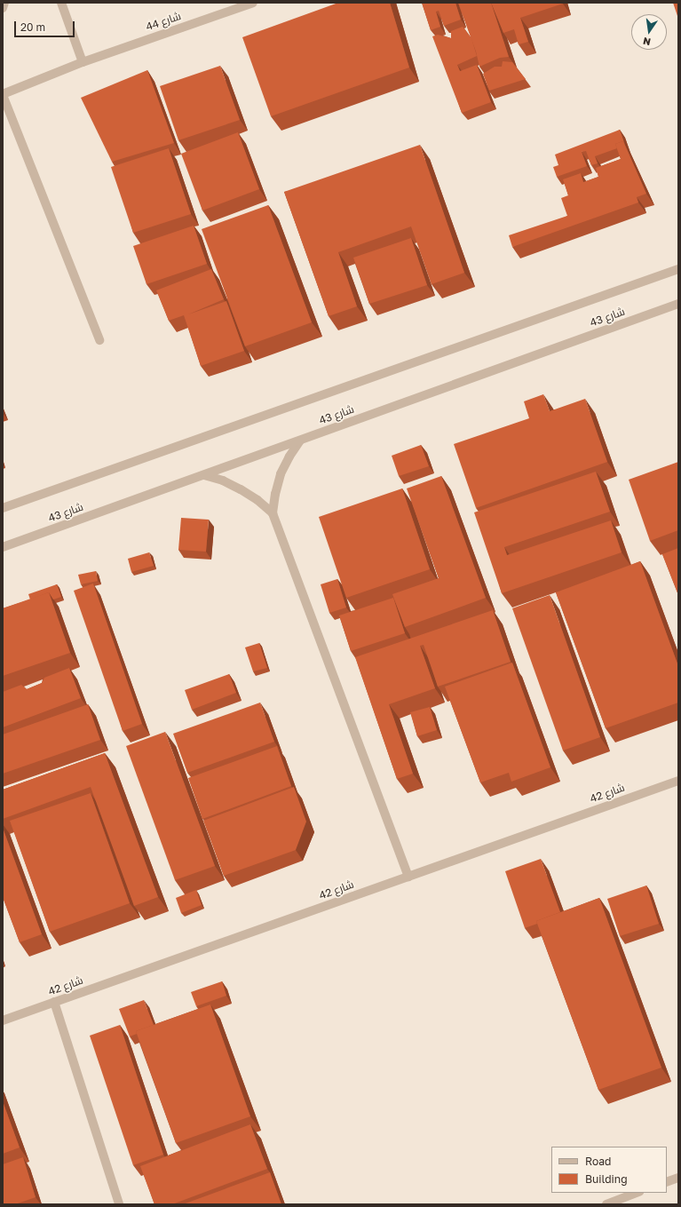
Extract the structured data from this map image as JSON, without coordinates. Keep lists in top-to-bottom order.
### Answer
{
  "streets": {
    "street": ["شارع 44", "شارع 43", "شارع 42"]
  },
  "legend": ["Road", "Building"],
  "scale_bar": "20 m",
  "north": "bottom"
}
